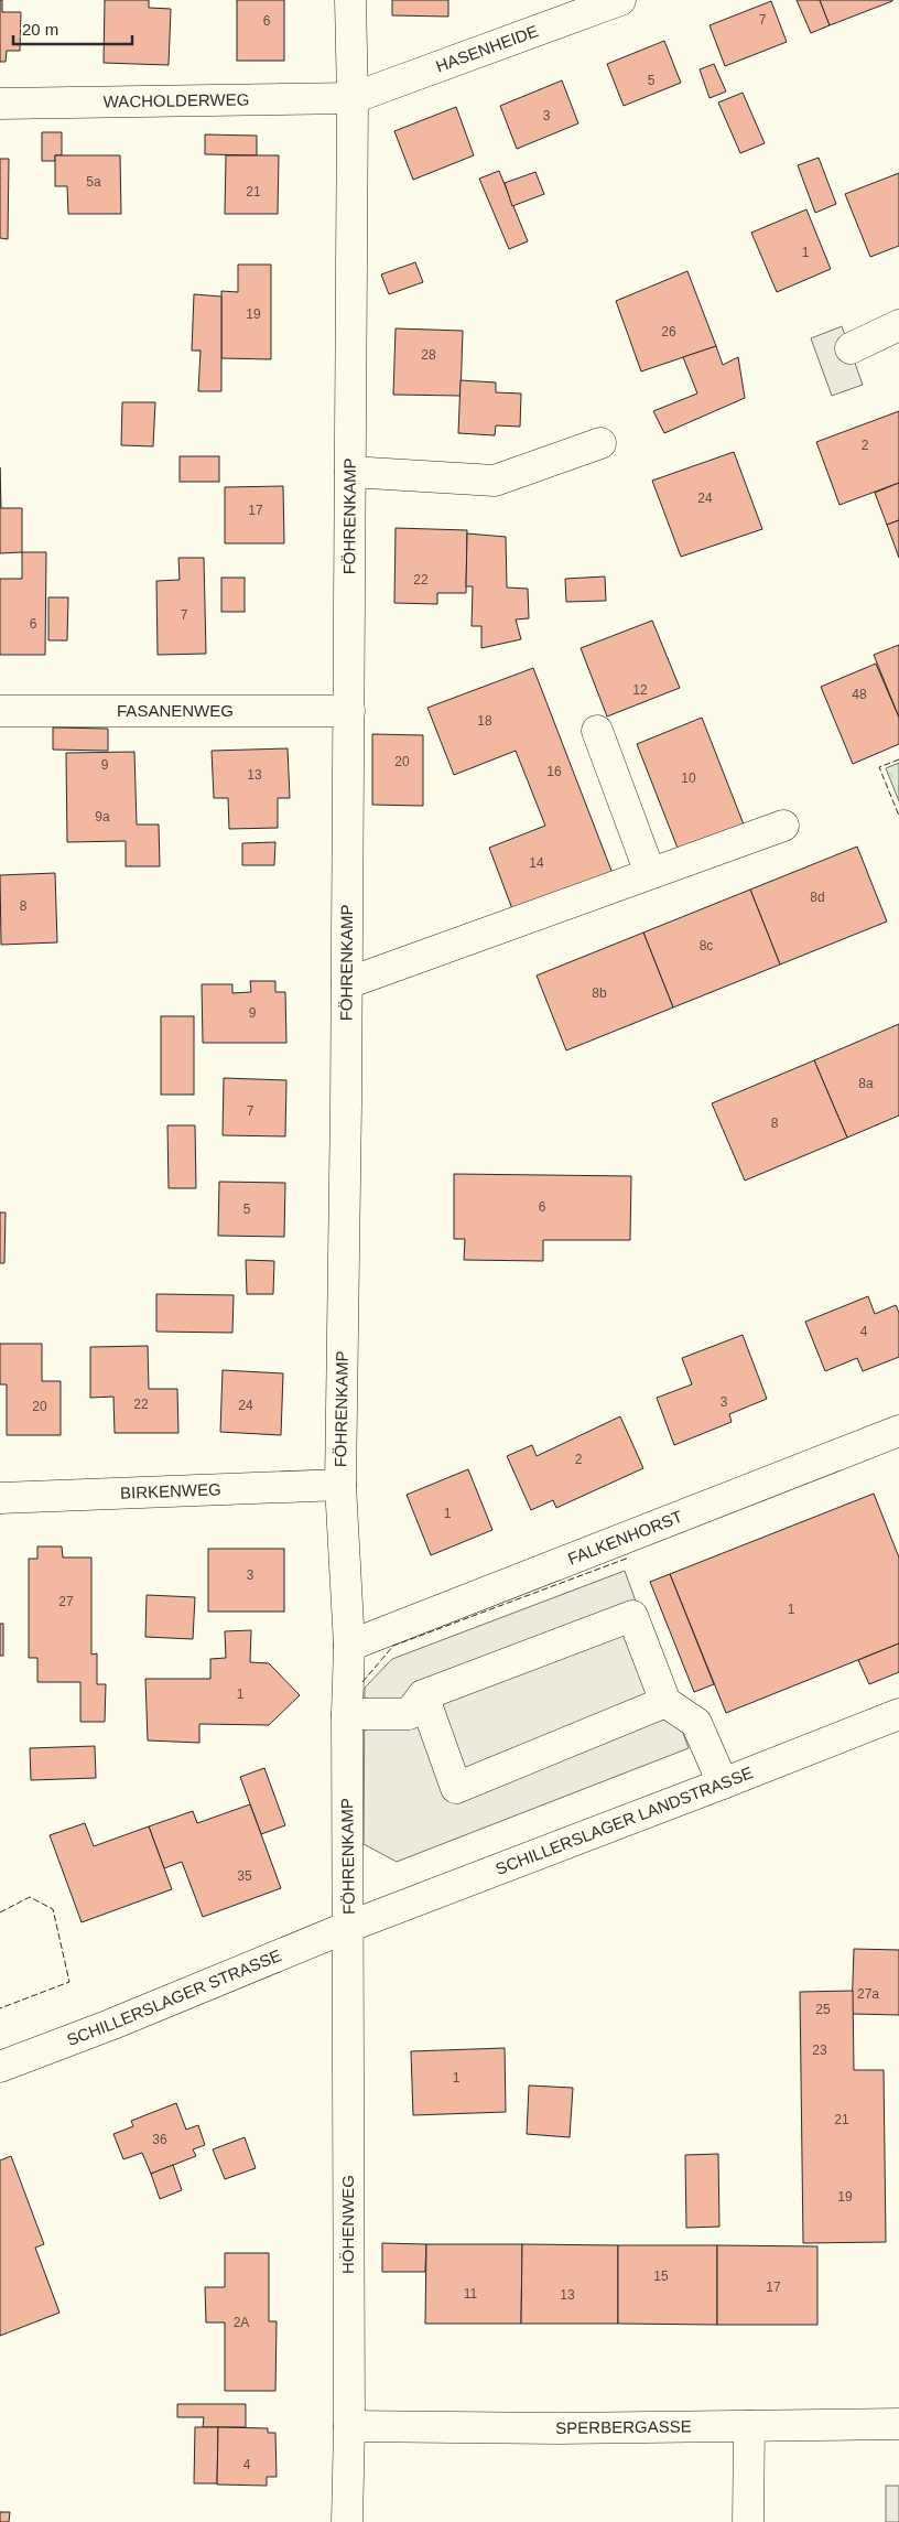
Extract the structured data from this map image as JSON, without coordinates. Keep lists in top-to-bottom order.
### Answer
{
  "streets": {
    "street": [
      "HASENHEIDE",
      "WACHOLDERWEG",
      "FÖHRENKAMP",
      "FASANENWEG",
      "BIRKENWEG",
      "FALKENHORST",
      "SCHILLERSLAGER LANDSTRASSE",
      "SCHILLERSLAGER STRASSE",
      "HÖHENWEG",
      "SPERBERGASSE"
    ]
  },
  "crossings": [
    ["HASENHEIDE", "WACHOLDERWEG"],
    ["HASENHEIDE", "FÖHRENKAMP"],
    ["WACHOLDERWEG", "FÖHRENKAMP"],
    ["FÖHRENKAMP", "FASANENWEG"],
    ["FÖHRENKAMP", "BIRKENWEG"],
    ["FÖHRENKAMP", "FALKENHORST"],
    ["FÖHRENKAMP", "SCHILLERSLAGER LANDSTRASSE"],
    ["FÖHRENKAMP", "SCHILLERSLAGER STRASSE"],
    ["FÖHRENKAMP", "HÖHENWEG"],
    ["SCHILLERSLAGER LANDSTRASSE", "SCHILLERSLAGER STRASSE"],
    ["SCHILLERSLAGER LANDSTRASSE", "HÖHENWEG"],
    ["SCHILLERSLAGER STRASSE", "HÖHENWEG"],
    ["HÖHENWEG", "SPERBERGASSE"]
  ],
  "house_numbers": [
    "7",
    "6",
    "5",
    "3",
    "5a",
    "21",
    "1",
    "19",
    "26",
    "28",
    "2",
    "24",
    "17",
    "22",
    "7",
    "6",
    "12",
    "48",
    "18",
    "20",
    "9",
    "16",
    "13",
    "10",
    "9a",
    "14",
    "8d",
    "8",
    "8c",
    "8b",
    "9",
    "8a",
    "7",
    "8",
    "6",
    "5",
    "4",
    "3",
    "22",
    "24",
    "20",
    "2",
    "1",
    "3",
    "27",
    "1",
    "1",
    "35",
    "27a",
    "25",
    "23",
    "1",
    "21",
    "36",
    "19",
    "15",
    "17",
    "11",
    "13",
    "2A",
    "4"
  ],
  "scale_bar": "20 m"
}
